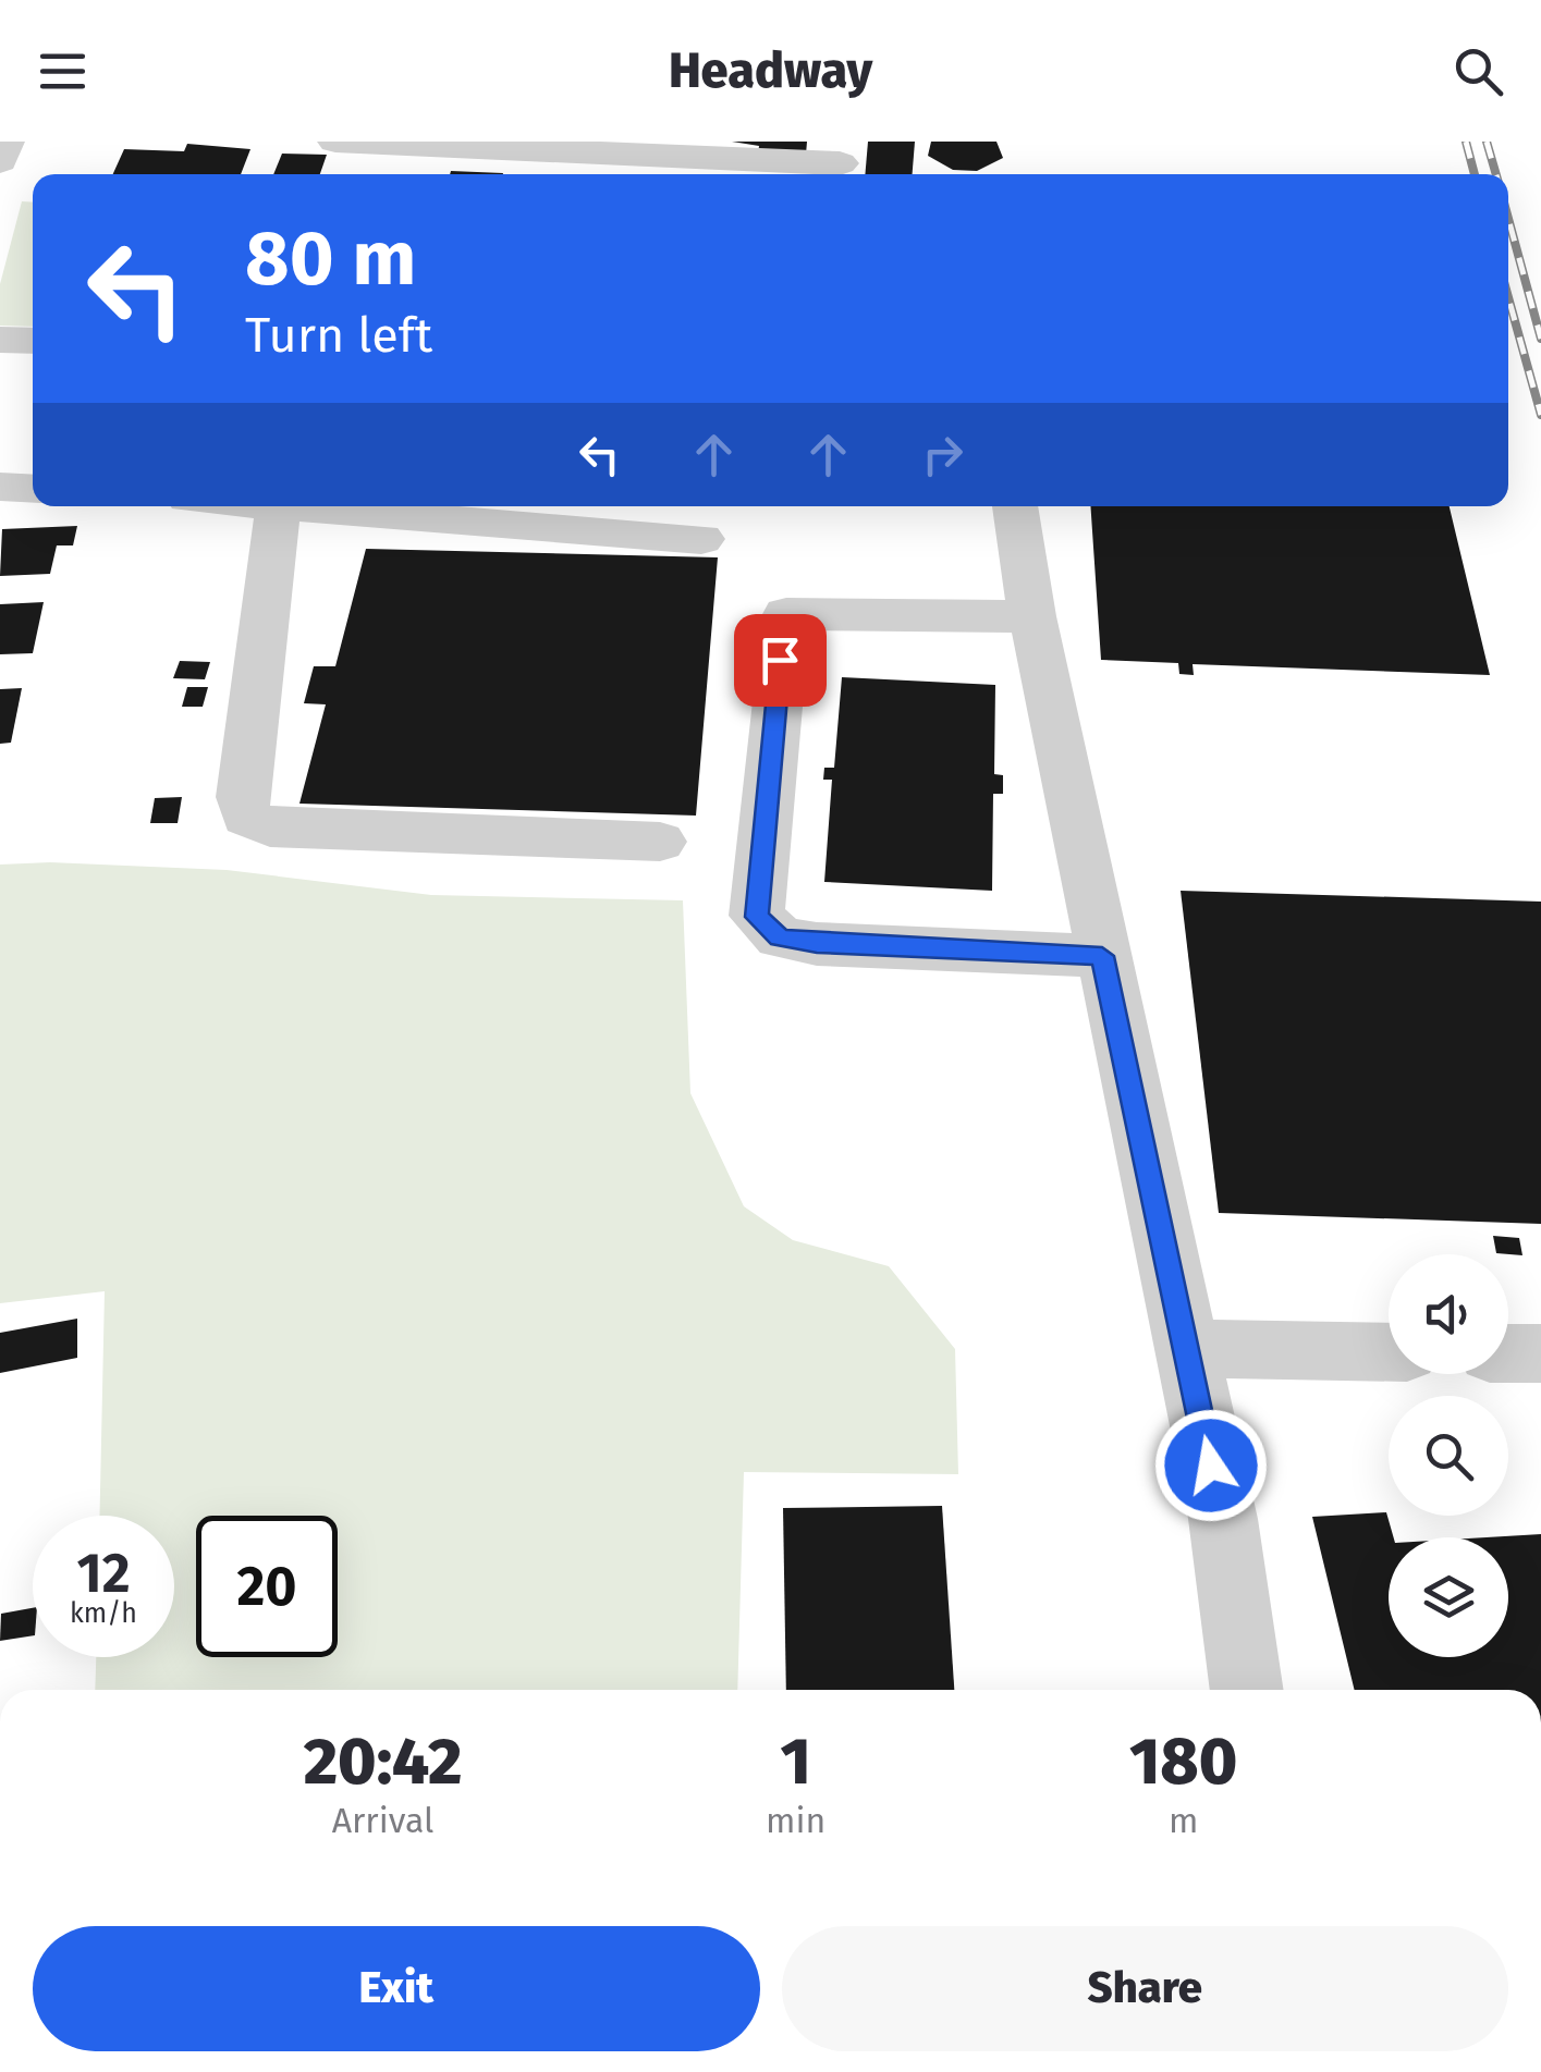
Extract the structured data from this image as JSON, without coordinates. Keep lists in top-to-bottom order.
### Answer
{
  "page": {
    "header": "Headway",
    "turn": ["80 m", "Turn left"],
    "speed": "12 km/h",
    "limit": "20",
    "eta": [
      "20:42",
      "Arrival",
      "1",
      "min",
      "180",
      "m"
    ],
    "buttons": ["Exit", "Share"]
  }
}
